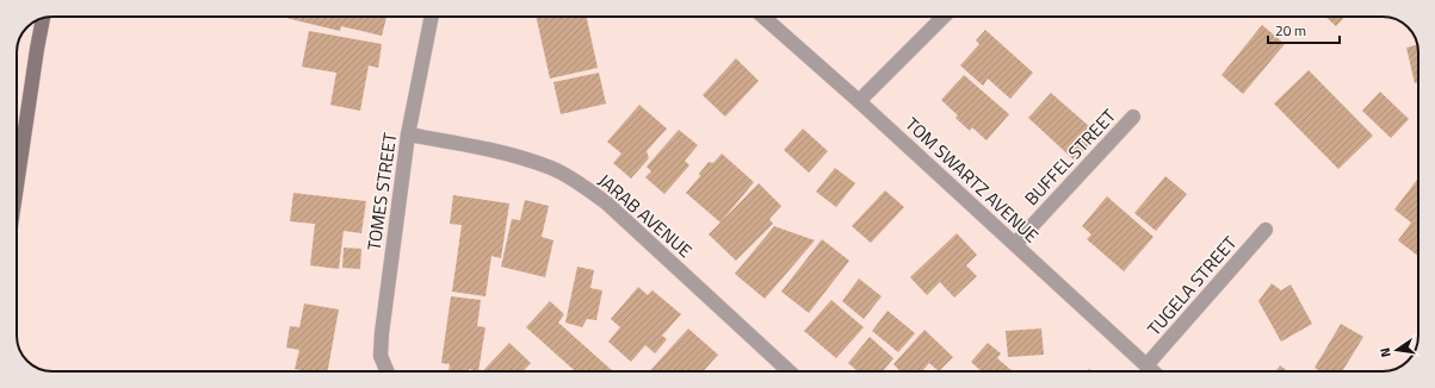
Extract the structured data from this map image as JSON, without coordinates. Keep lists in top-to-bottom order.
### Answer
{
  "streets": {
    "street": [
      "BUFFEL STREET",
      "TOM SWARTZ AVENUE",
      "TOMES STREET",
      "JARAB AVENUE",
      "TUGELA STREET"
    ]
  },
  "crossings": [
    ["BUFFEL STREET", "TOM SWARTZ AVENUE"],
    ["TOM SWARTZ AVENUE", "TUGELA STREET"],
    ["TOMES STREET", "JARAB AVENUE"]
  ],
  "scale_bar": "20 m",
  "north": "left"
}
